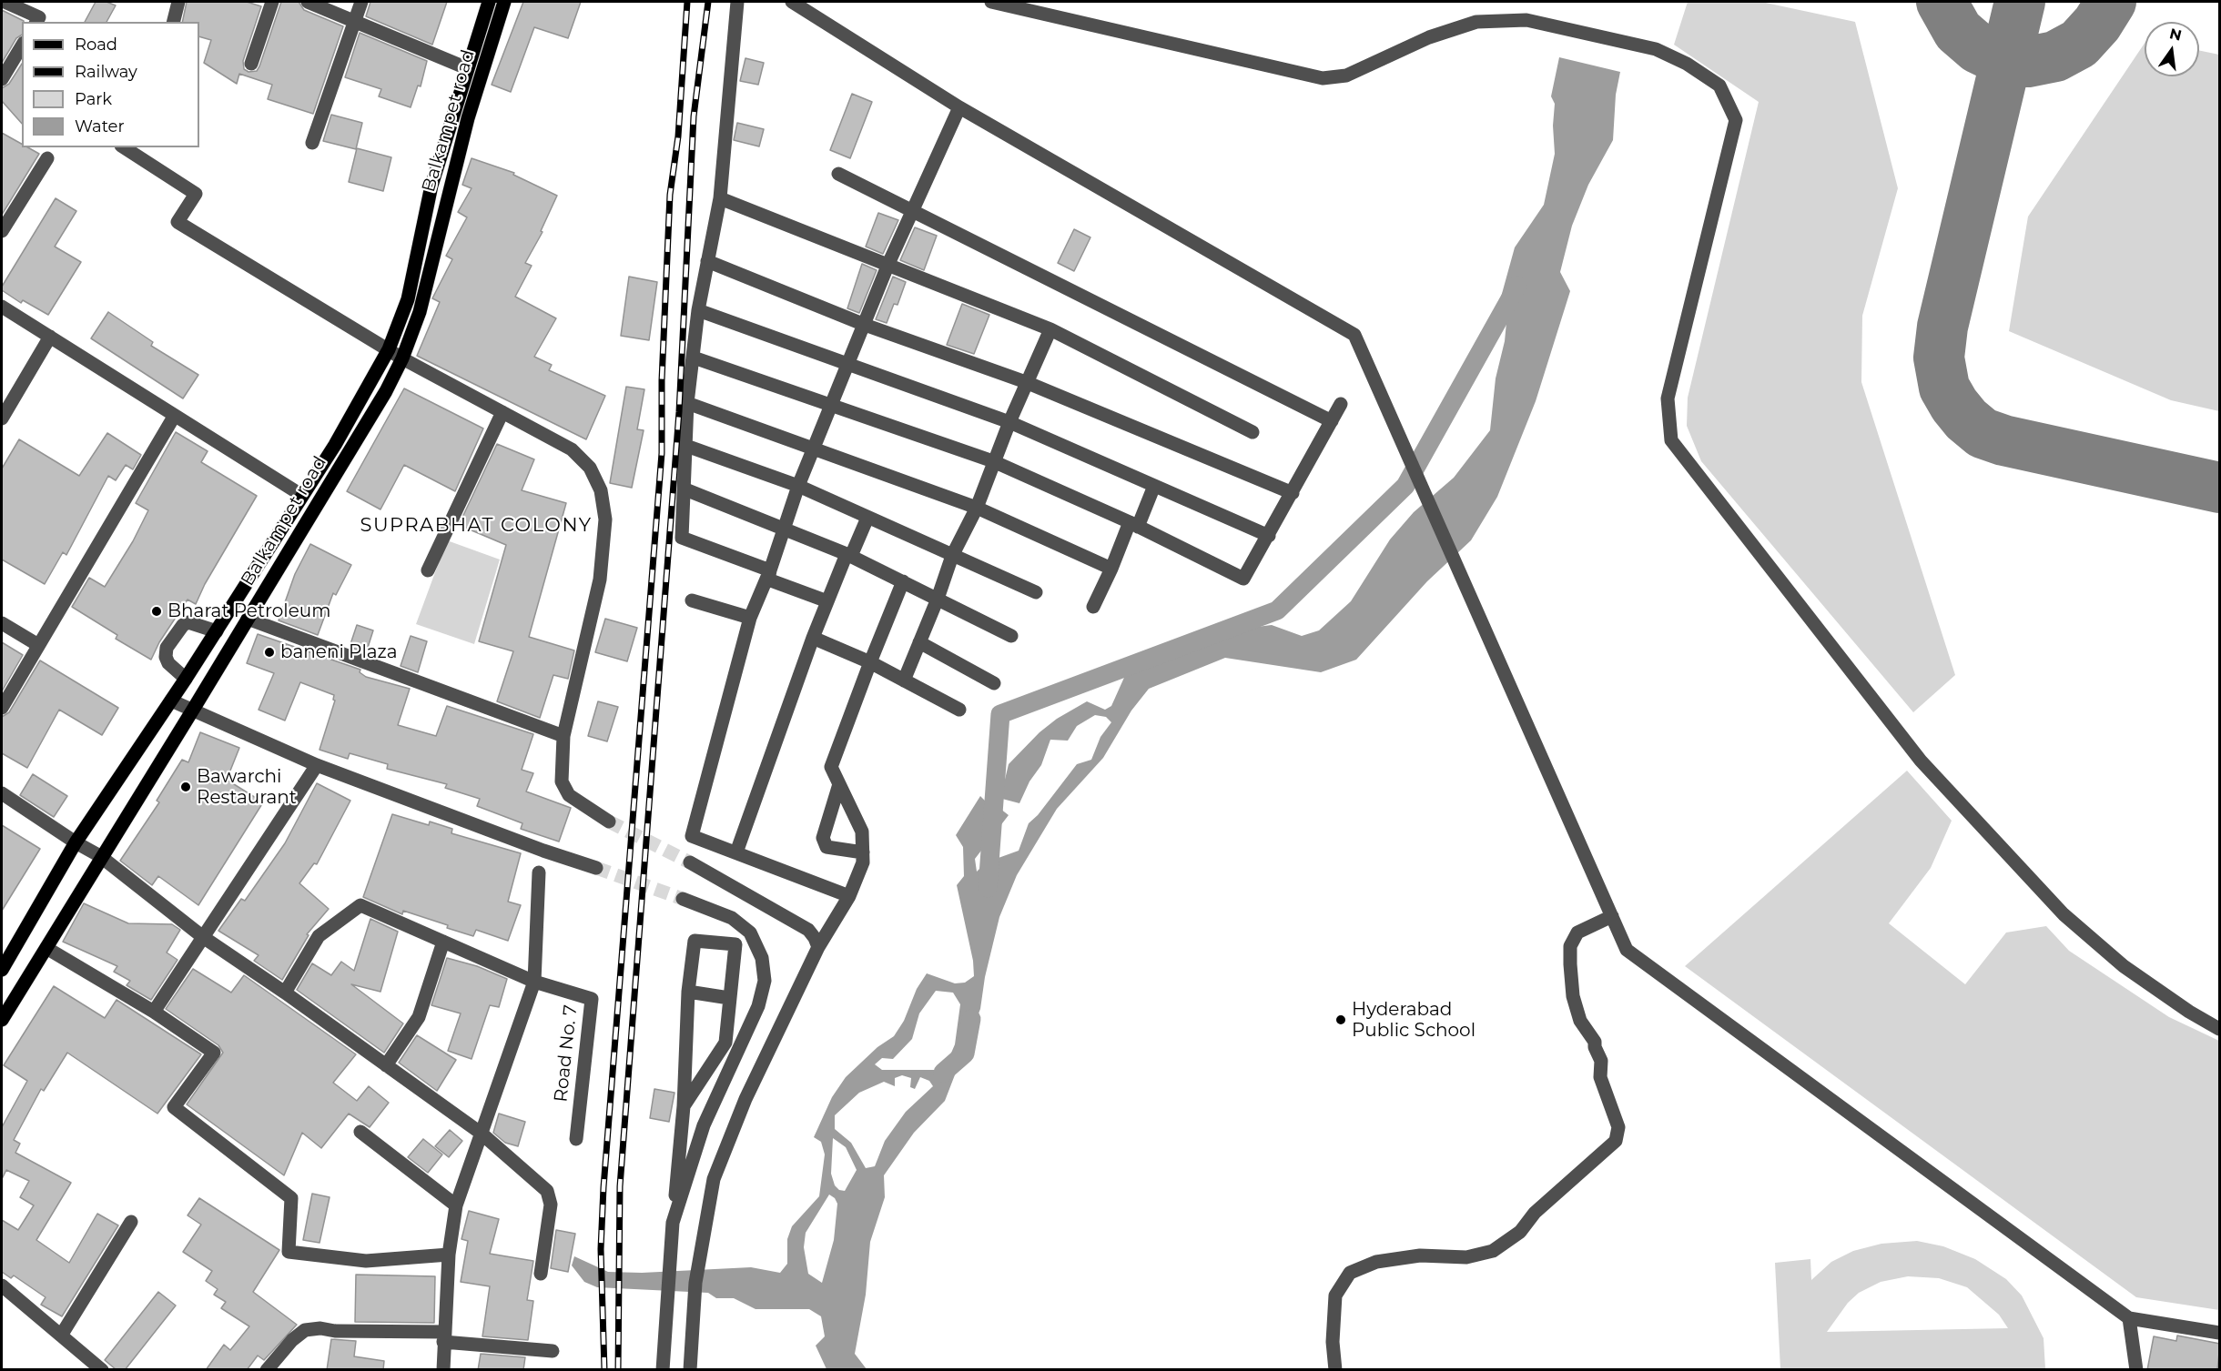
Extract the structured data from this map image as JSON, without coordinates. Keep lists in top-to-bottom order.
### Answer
{
  "streets": {
    "main road": ["Balkampet road"],
    "street": ["Road No. 7"]
  },
  "districts": ["SUPRABHAT COLONY"],
  "places": [
    "Bharat Petroleum",
    "baneni Plaza",
    "Bawarchi Restaurant",
    "Hyderabad Public School"
  ],
  "legend": [
    "Road",
    "Railway",
    "Park",
    "Water"
  ],
  "north": "top"
}
